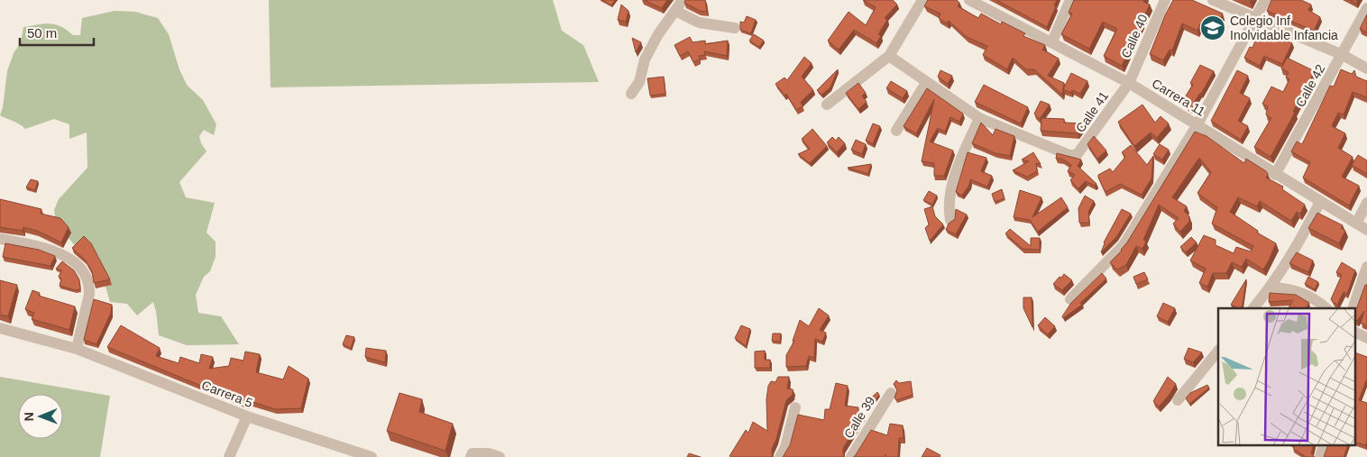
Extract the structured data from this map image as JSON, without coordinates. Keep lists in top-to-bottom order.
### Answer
{
  "streets": {
    "street": [
      "Calle 40",
      "Calle 42",
      "Carrera 11",
      "Calle 41",
      "Carrera 5",
      "Calle 39"
    ]
  },
  "crossings": [
    ["Calle 40", "Carrera 11"],
    ["Calle 40", "Calle 41"],
    ["Calle 42", "Carrera 11"],
    ["Carrera 11", "Calle 41"]
  ],
  "places": {
    "school or university": ["Colegio Inf Inolvidable Infancia"]
  },
  "scale_bar": "50 m",
  "north": "left"
}
